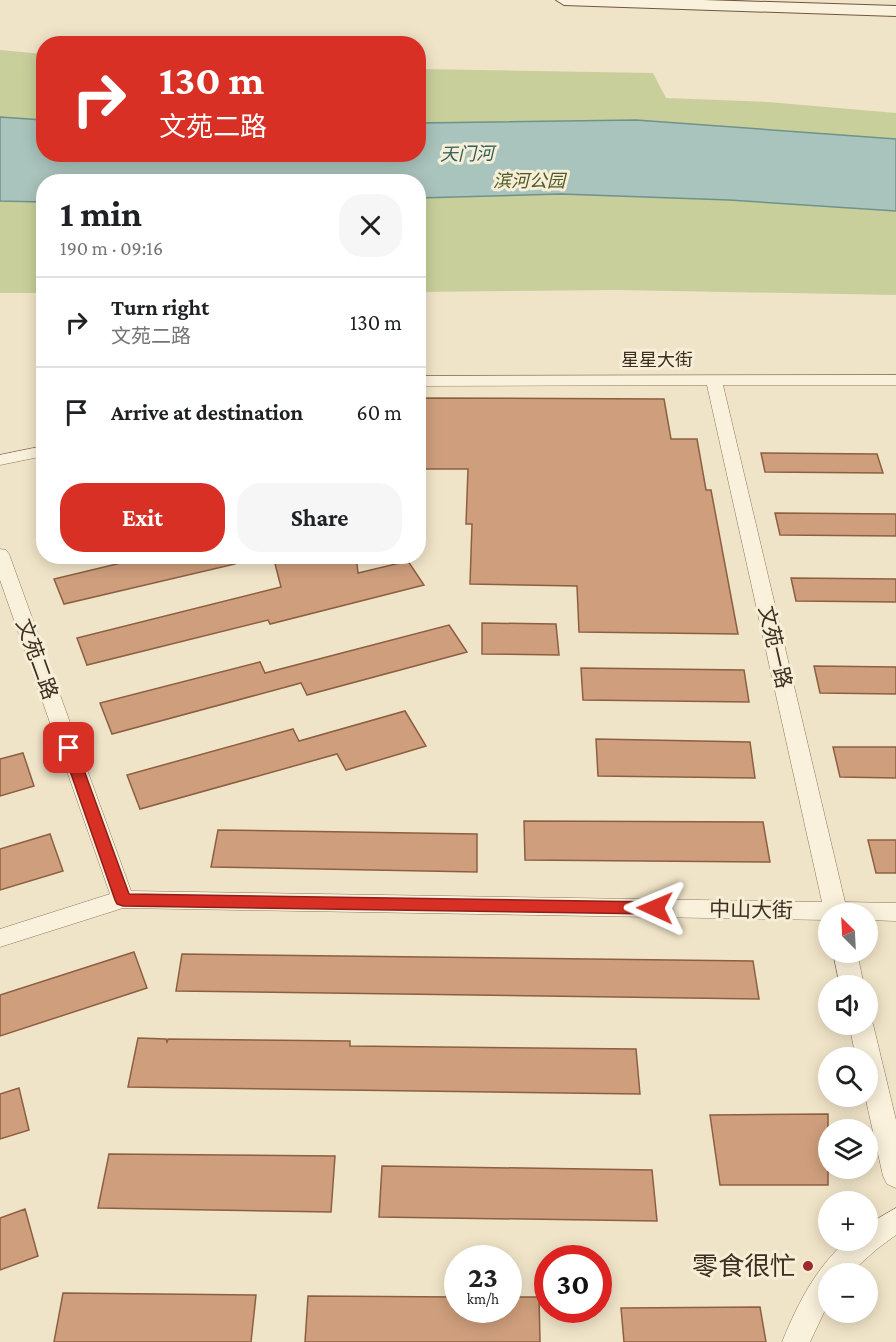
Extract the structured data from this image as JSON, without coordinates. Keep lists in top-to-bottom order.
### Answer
{
  "streets": {
    "street": [
      "星星大街",
      "文苑一路",
      "文苑二路",
      "中山大街"
    ]
  },
  "crossings": [
    ["星星大街", "文苑一路"],
    ["文苑二路", "中山大街"]
  ],
  "water": ["天门河"],
  "parks": ["滨河公园"],
  "places": ["零食很忙"],
  "north": "top left",
  "page": {
    "turn": ["130 m", "文苑二路"],
    "heading": ["1 min", "190 m · 09:16"],
    "list": [
      {
        "name": "Turn right",
        "note": "文苑二路",
        "value": "130 m"
      },
      {
        "name": "Arrive at destination",
        "value": "60 m"
      }
    ],
    "buttons": ["Exit", "Share"],
    "map_buttons": ["+", "−"],
    "speed": "23 km/h",
    "limit": "30"
  }
}
